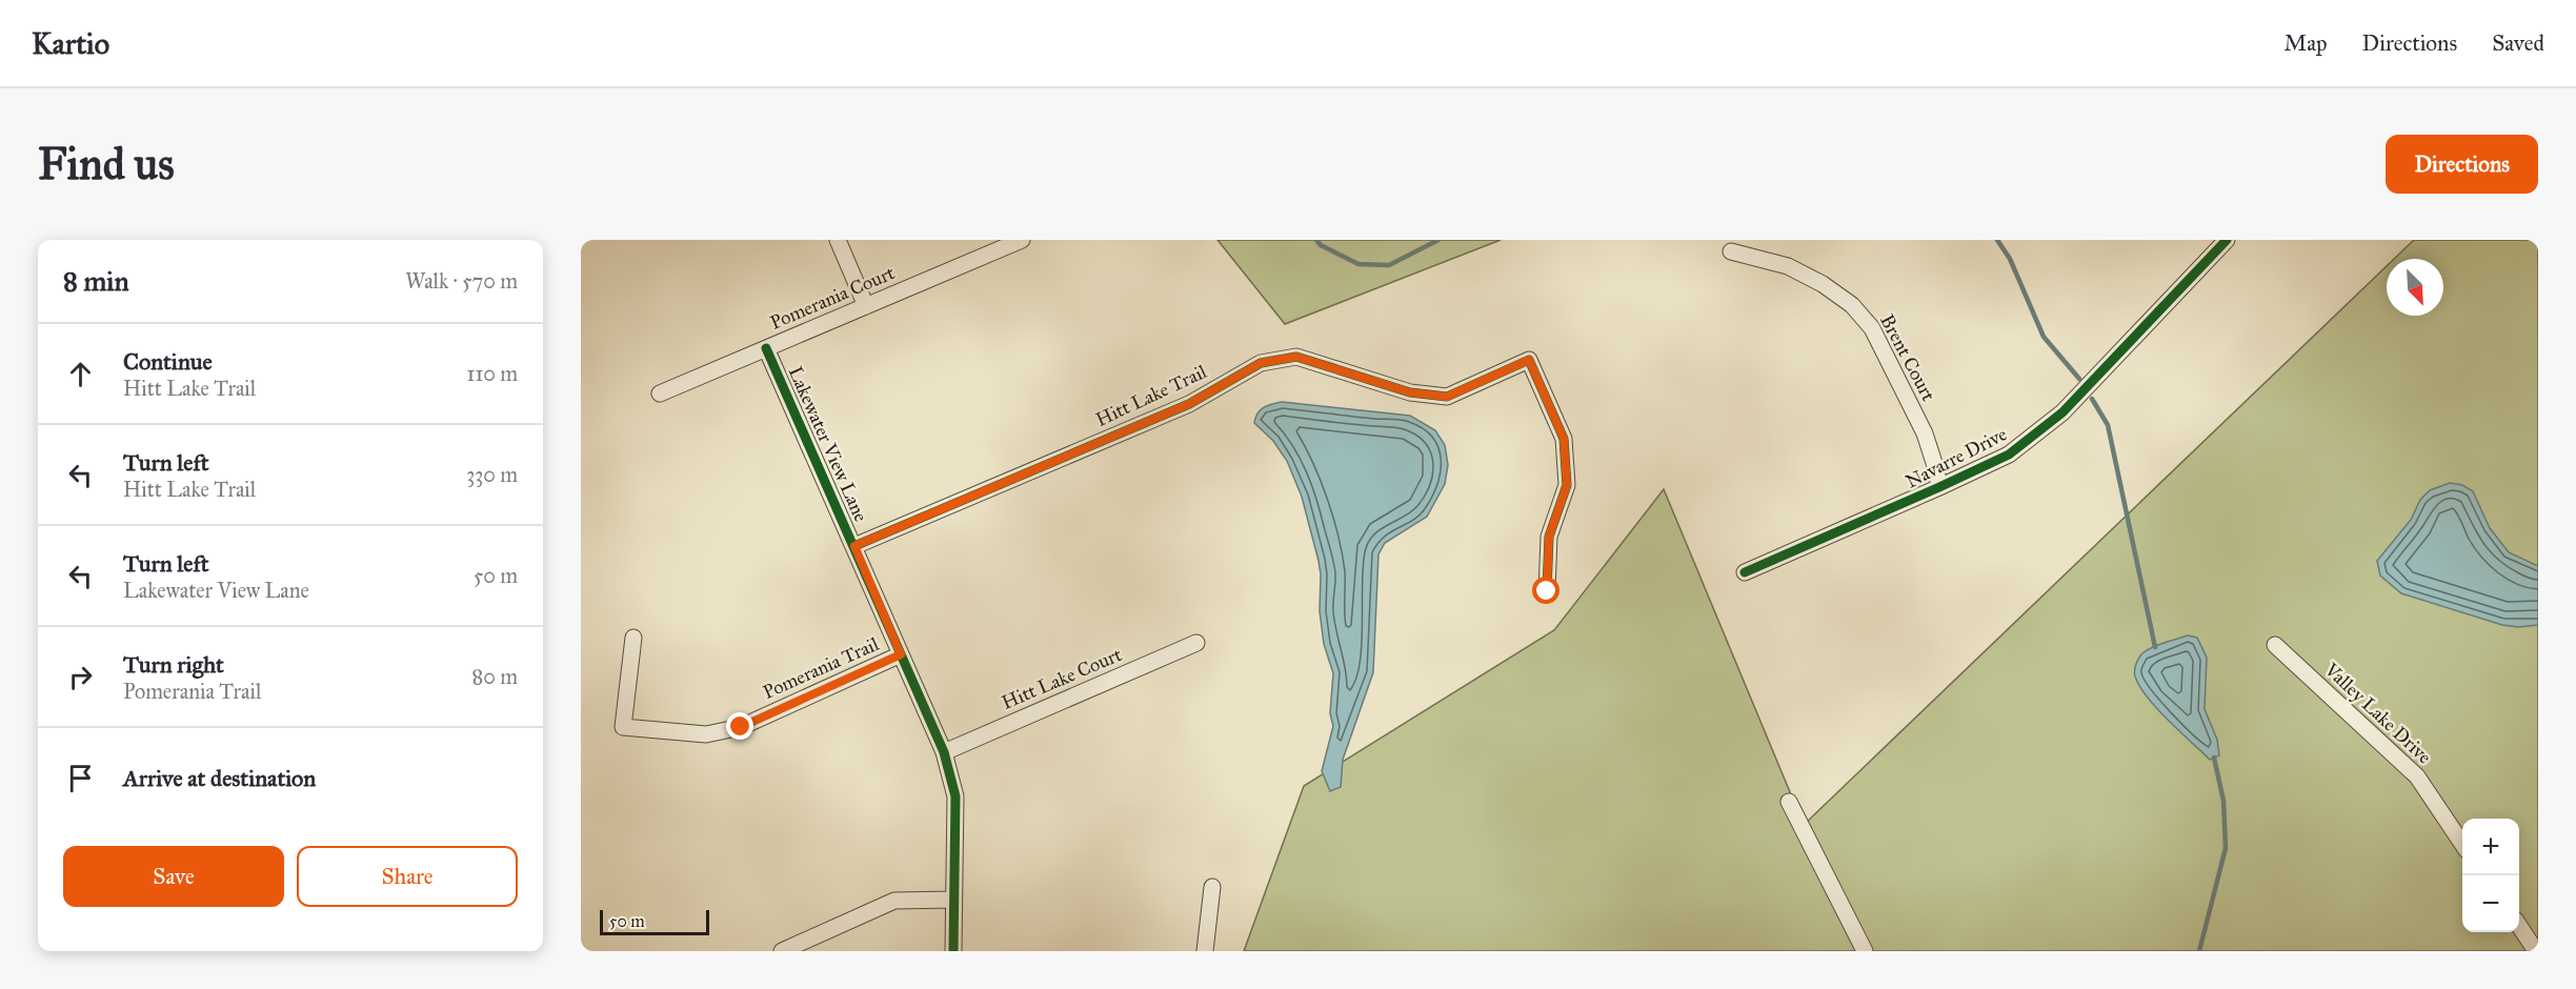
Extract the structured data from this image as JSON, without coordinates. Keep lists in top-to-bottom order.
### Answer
{
  "streets": {
    "street": [
      "Pomerania Court",
      "Brent Court",
      "Hitt Lake Trail",
      "Lakewater View Lane",
      "Navarre Drive",
      "Pomerania Trail",
      "Hitt Lake Court",
      "Valley Lake Drive"
    ]
  },
  "crossings": [
    ["Pomerania Court", "Lakewater View Lane"],
    ["Brent Court", "Navarre Drive"],
    ["Hitt Lake Trail", "Lakewater View Lane"],
    ["Lakewater View Lane", "Pomerania Trail"],
    ["Lakewater View Lane", "Hitt Lake Court"]
  ],
  "scale_bar": "50 m",
  "north": "bottom right",
  "page": {
    "header": "Kartio",
    "nav": ["Map", "Directions", "Saved"],
    "buttons": [
      "Directions",
      ["Save", "Share"]
    ],
    "title": "Find us",
    "heading": ["8 min", "Walk · 570 m"],
    "list": [
      ["Continue", "Hitt Lake Trail", "110 m"],
      ["Turn left", "Hitt Lake Trail", "330 m"],
      ["Turn left", "Lakewater View Lane", "50 m"],
      ["Turn right", "Pomerania Trail", "80 m"],
      "Arrive at destination"
    ],
    "map_buttons": ["+", "−"],
    "scale": "50 m"
  }
}
